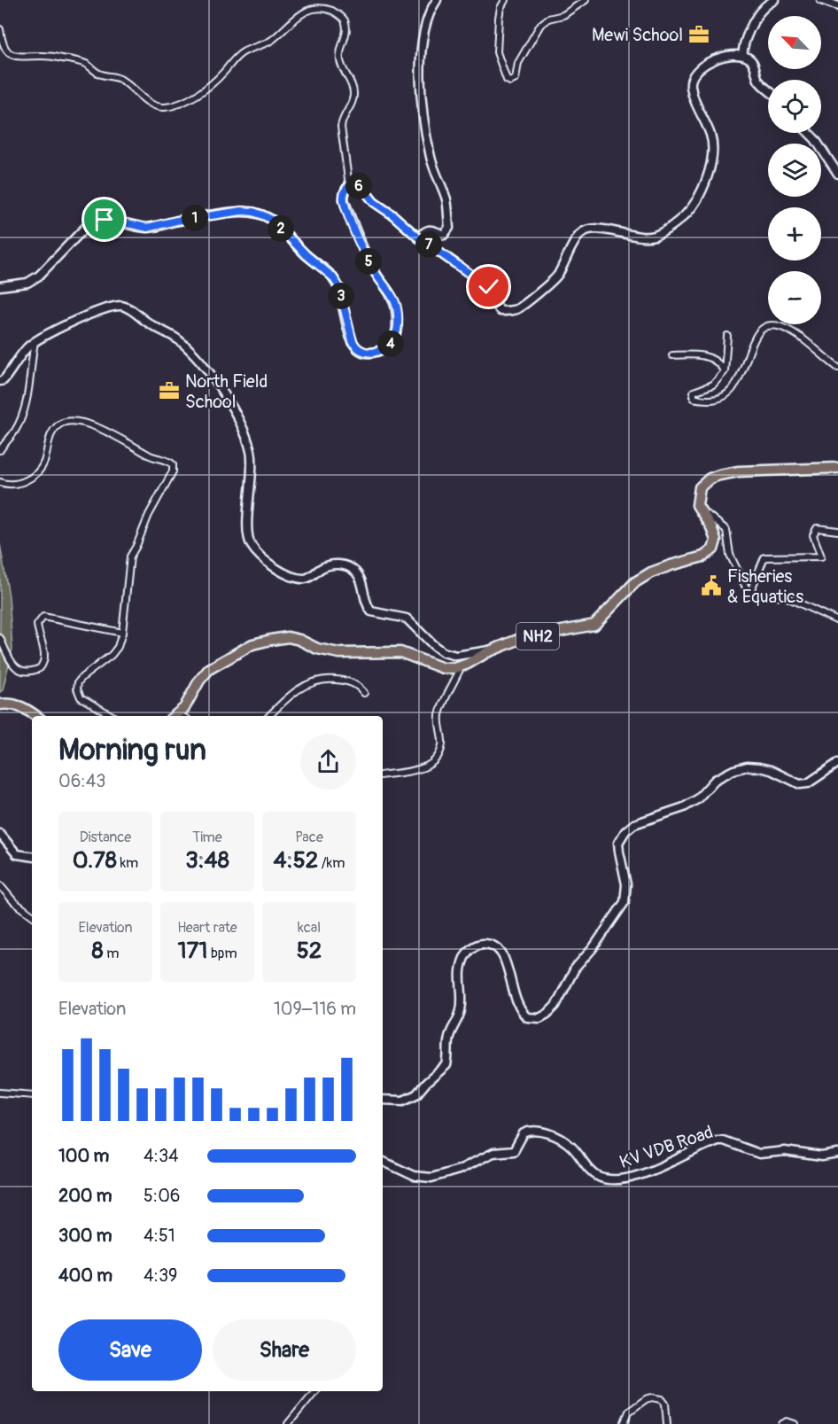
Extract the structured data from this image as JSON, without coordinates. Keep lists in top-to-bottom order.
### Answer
{
  "streets": {
    "highway": ["NH2"],
    "street": ["KV VDB Road"]
  },
  "places": {
    "office": ["Mewi School", "North Field School"],
    "public building": ["Fisheries & Equatics"]
  },
  "north": "top left",
  "page": {
    "map_buttons": ["+", "−"],
    "pins": [
      "6",
      "1",
      "2",
      "7",
      "5",
      "3",
      "4"
    ],
    "heading": ["Morning run", "06:43"],
    "stats": [
      ["Distance", "0.78 km"],
      ["Time", "3:48"],
      ["Pace", "4:52 /km"],
      ["Elevation", "8 m"],
      ["Heart rate", "171 bpm"],
      ["kcal", "52"]
    ],
    "chart": ["Elevation", "109–116 m"],
    "list": [
      {
        "name": "100 m",
        "note": "4:34"
      },
      {
        "name": "200 m",
        "note": "5:06"
      },
      {
        "name": "300 m",
        "note": "4:51"
      },
      {
        "name": "400 m",
        "note": "4:39"
      }
    ],
    "buttons": ["Save", "Share"]
  }
}
